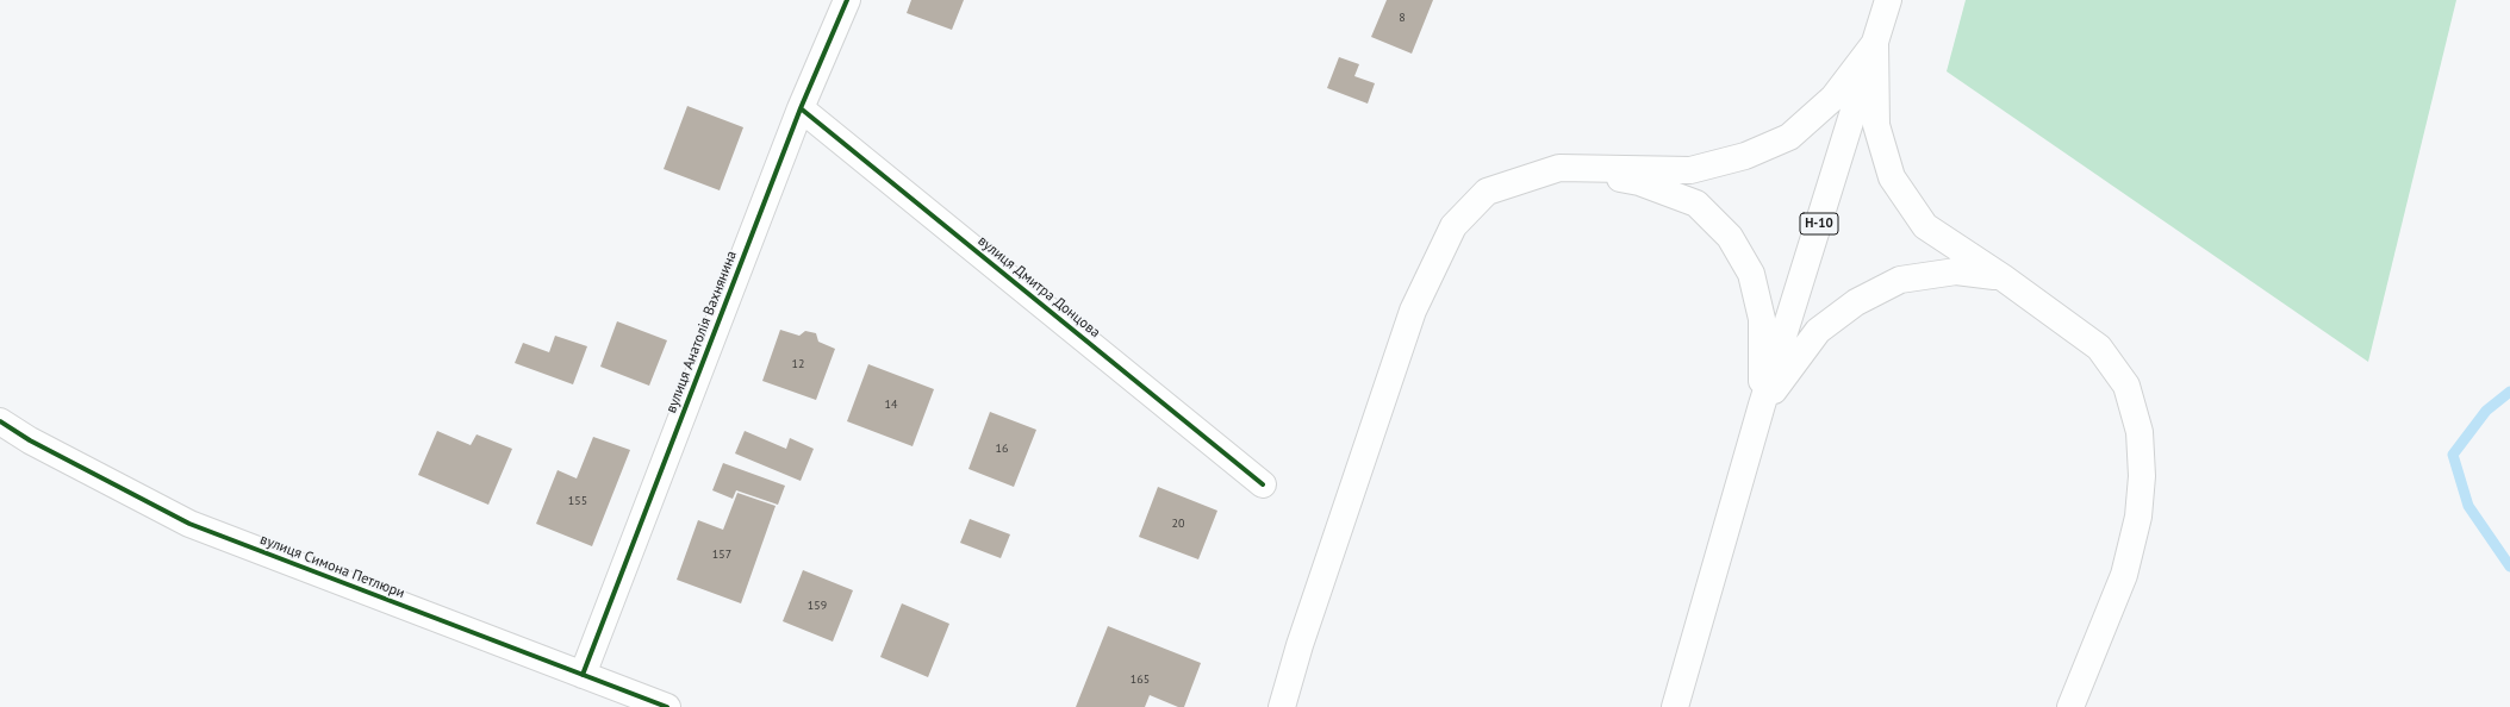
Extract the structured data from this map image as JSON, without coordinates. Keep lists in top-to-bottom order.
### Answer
{
  "streets": {
    "main road": [
      "Н-10",
      "вулиця Дмитра Донцова",
      "вулиця Анатолія Вахнянина",
      "вулиця Симона Петлюри"
    ]
  },
  "crossings": [
    ["вулиця Дмитра Донцова", "вулиця Анатолія Вахнянина"],
    ["вулиця Анатолія Вахнянина", "вулиця Симона Петлюри"]
  ],
  "house_numbers": [
    "8",
    "12",
    "14",
    "16",
    "155",
    "20",
    "157",
    "159",
    "165"
  ]
}
